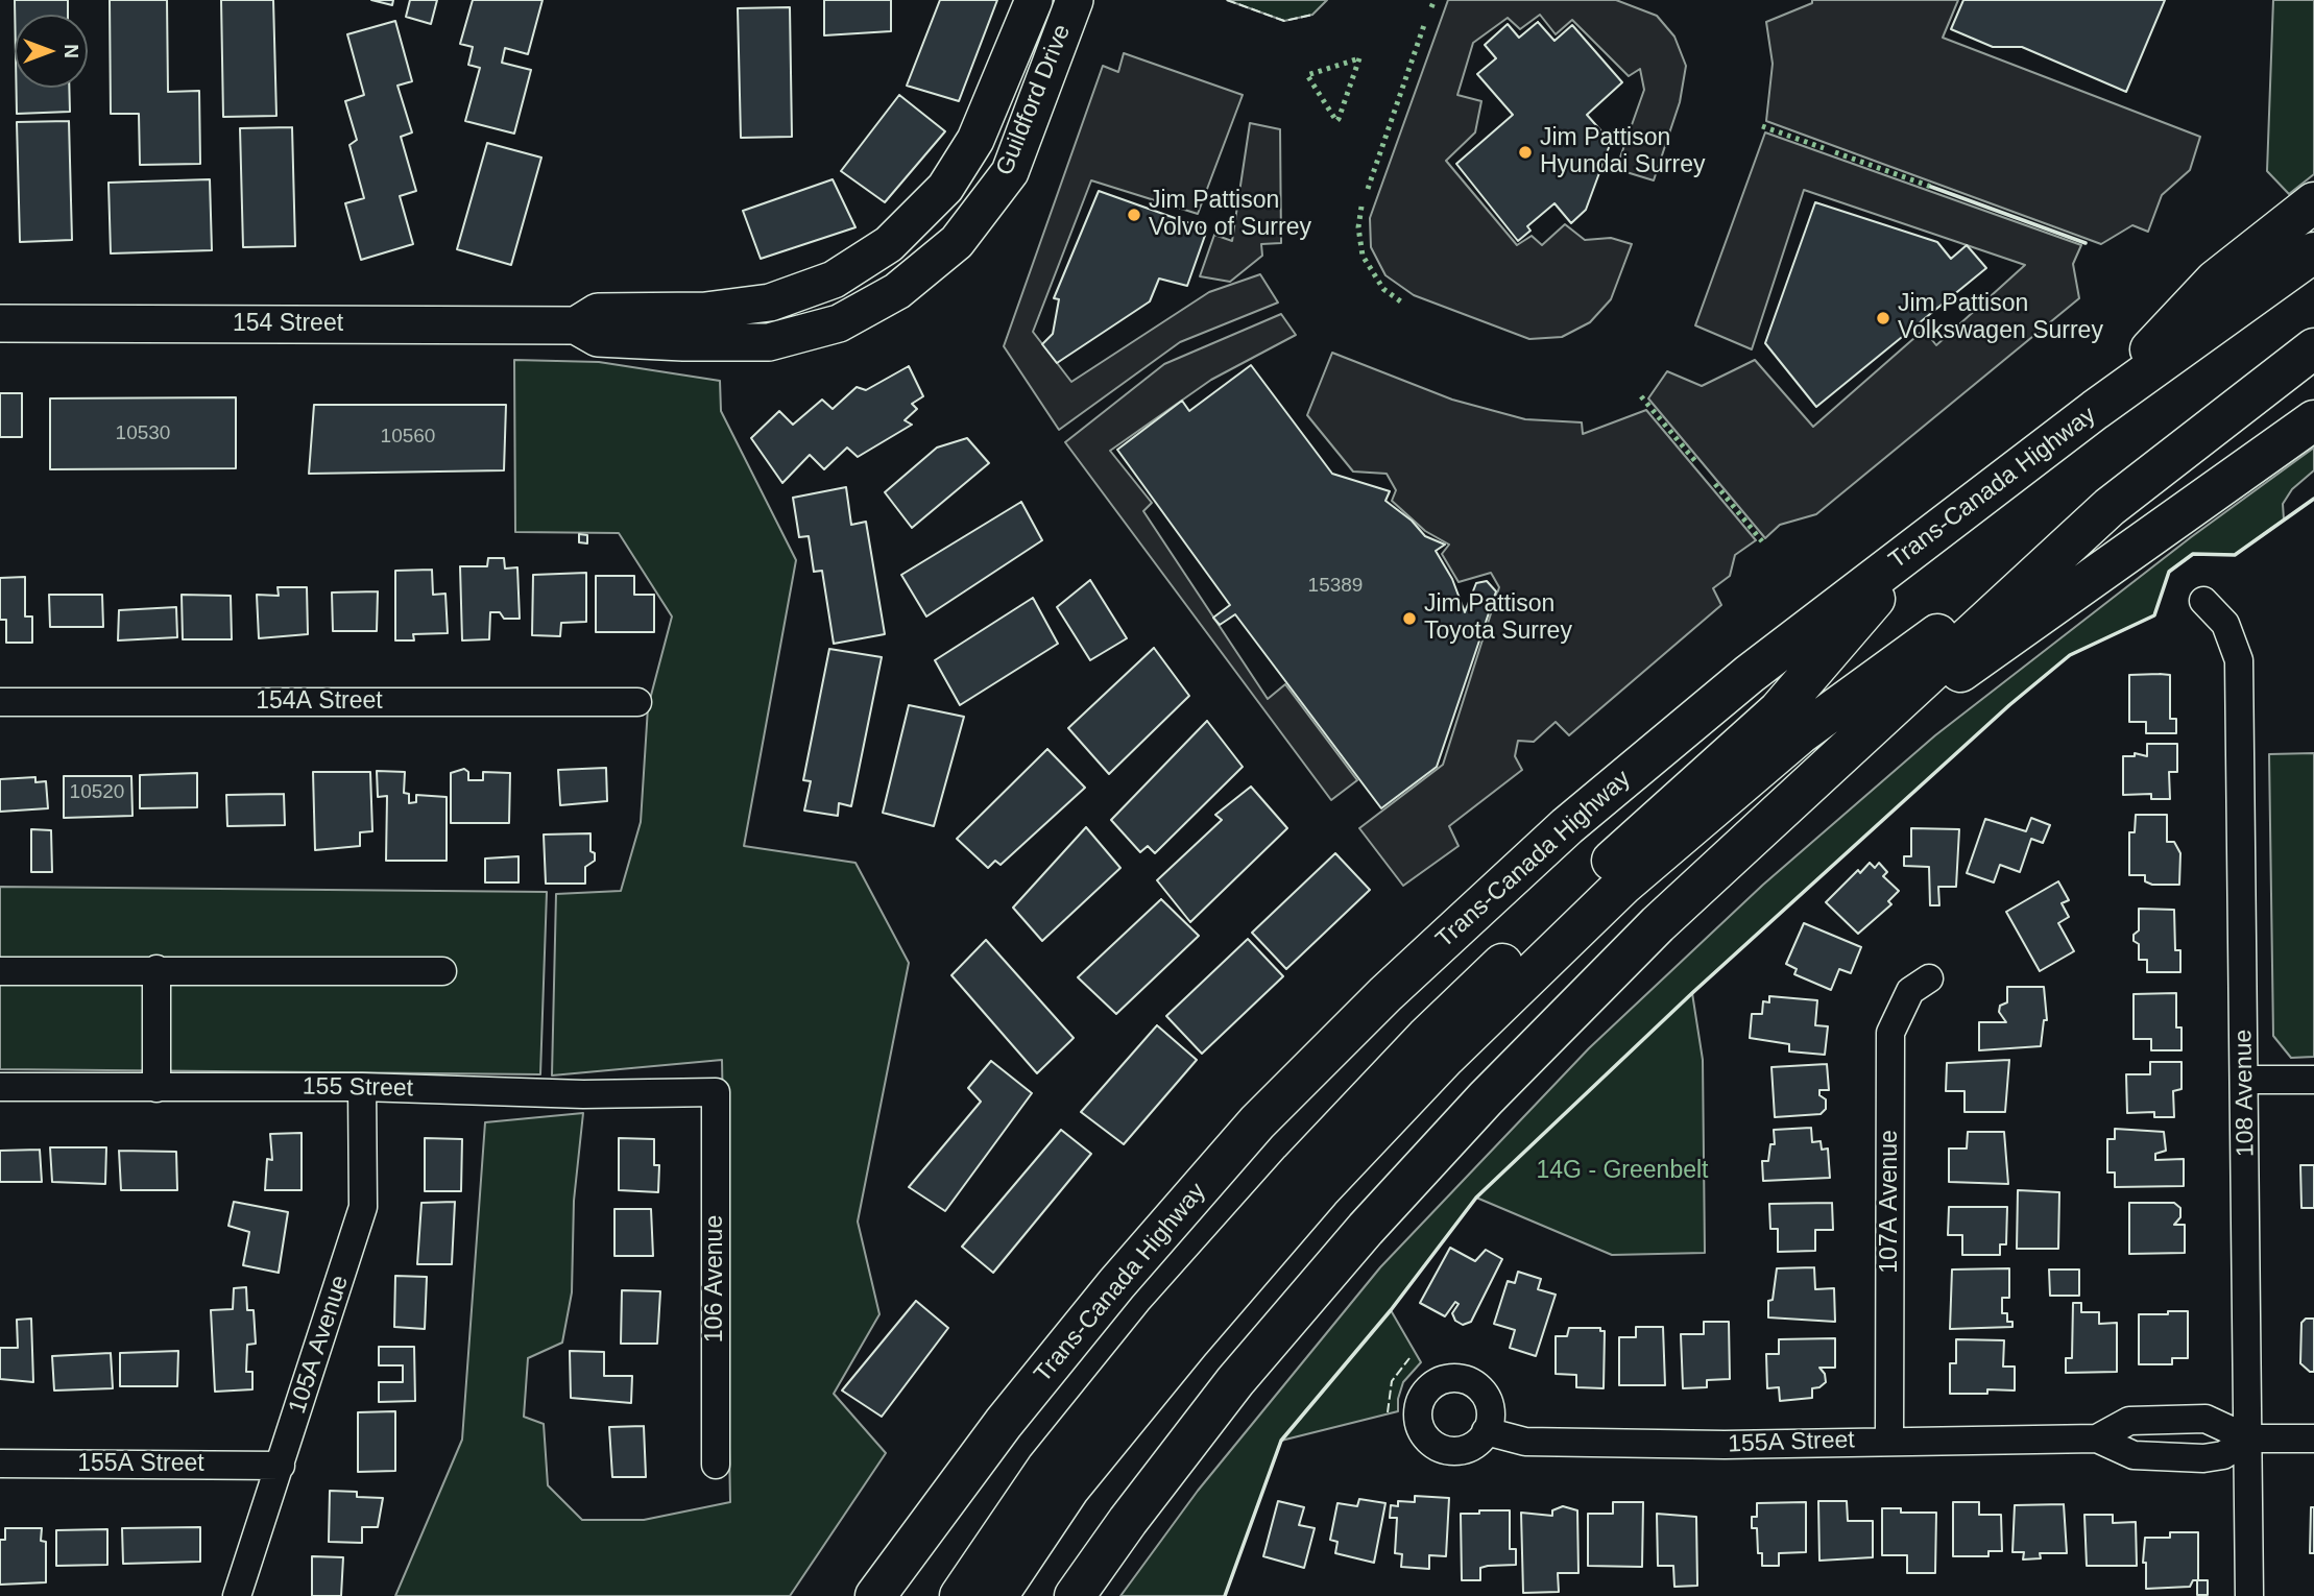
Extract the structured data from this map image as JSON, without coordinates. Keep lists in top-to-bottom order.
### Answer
{
  "streets": {
    "highway": ["Trans-Canada Highway"],
    "main road": ["Guildford Drive", "154 Street"],
    "street": [
      "154A Street",
      "155 Street",
      "108 Avenue",
      "107A Avenue",
      "106 Avenue",
      "105A Avenue",
      "155A Street"
    ]
  },
  "crossings": [
    ["Guildford Drive", "154 Street"],
    ["155 Street", "106 Avenue"],
    ["155 Street", "105A Avenue"],
    ["108 Avenue", "155A Street"],
    ["107A Avenue", "155A Street"],
    ["105A Avenue", "155A Street"]
  ],
  "parks": ["14G - Greenbelt"],
  "places": [
    "Jim Pattison Hyundai Surrey",
    "Jim Pattison Volvo of Surrey",
    "Jim Pattison Volkswagen Surrey",
    "Jim Pattison Toyota Surrey"
  ],
  "house_numbers": [
    "10530",
    "10560",
    "15389",
    "10520"
  ],
  "north": "right"
}
